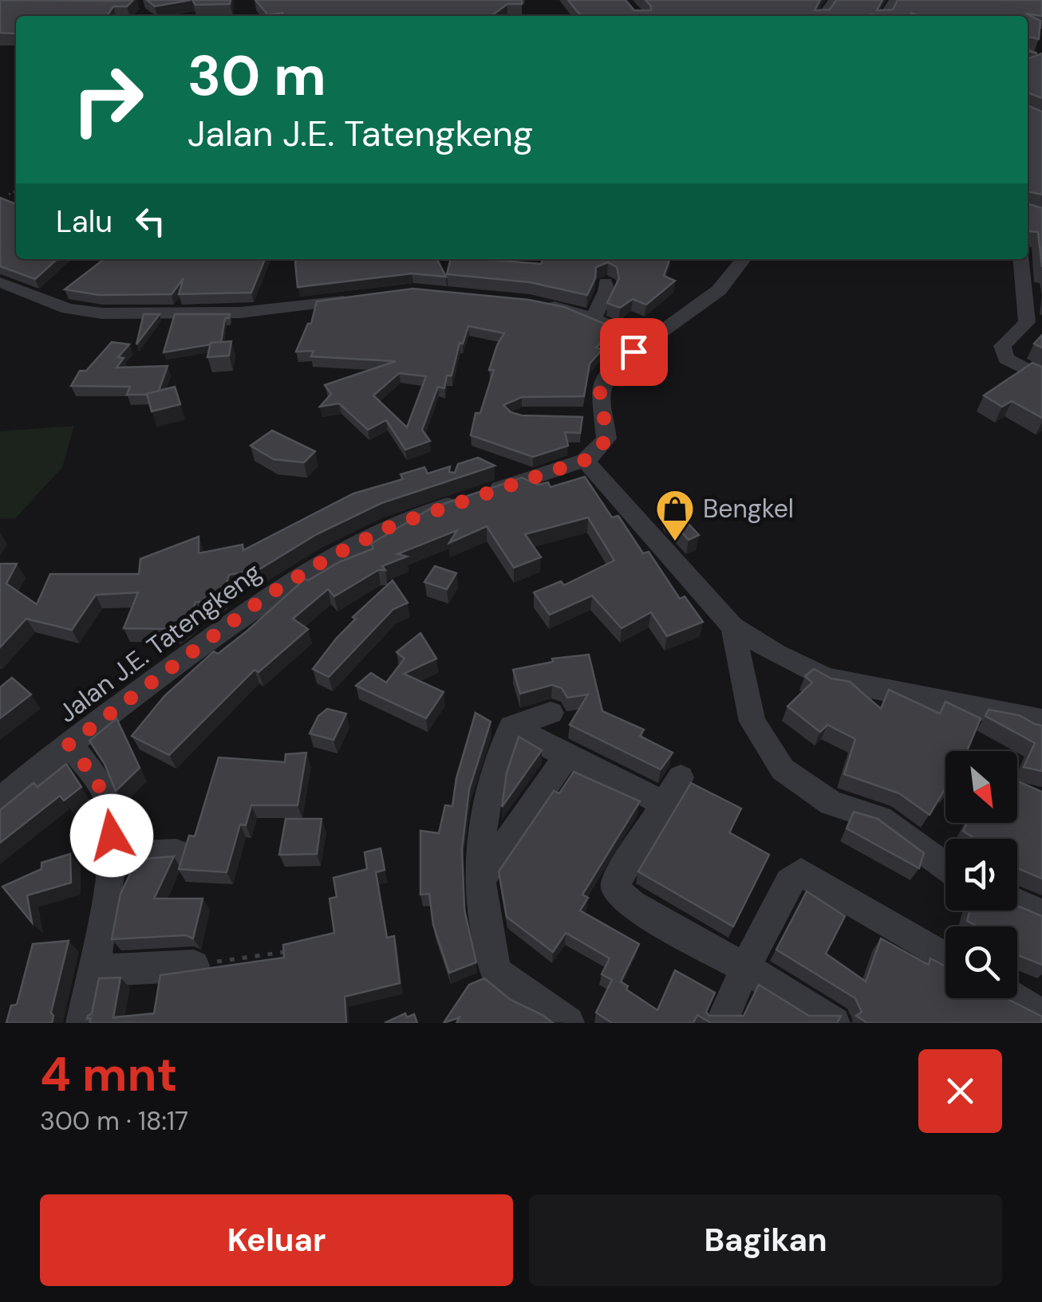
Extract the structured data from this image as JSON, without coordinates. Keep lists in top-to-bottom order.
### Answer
{
  "streets": {
    "street": ["Jalan J.E. Tatengkeng"]
  },
  "places": {
    "shop": ["Bengkel"]
  },
  "north": "bottom right",
  "page": {
    "turn": ["30 m", "Jalan J.E. Tatengkeng"],
    "then": "Lalu",
    "heading": ["4 mnt", "300 m · 18:17"],
    "buttons": ["Keluar", "Bagikan"]
  }
}
